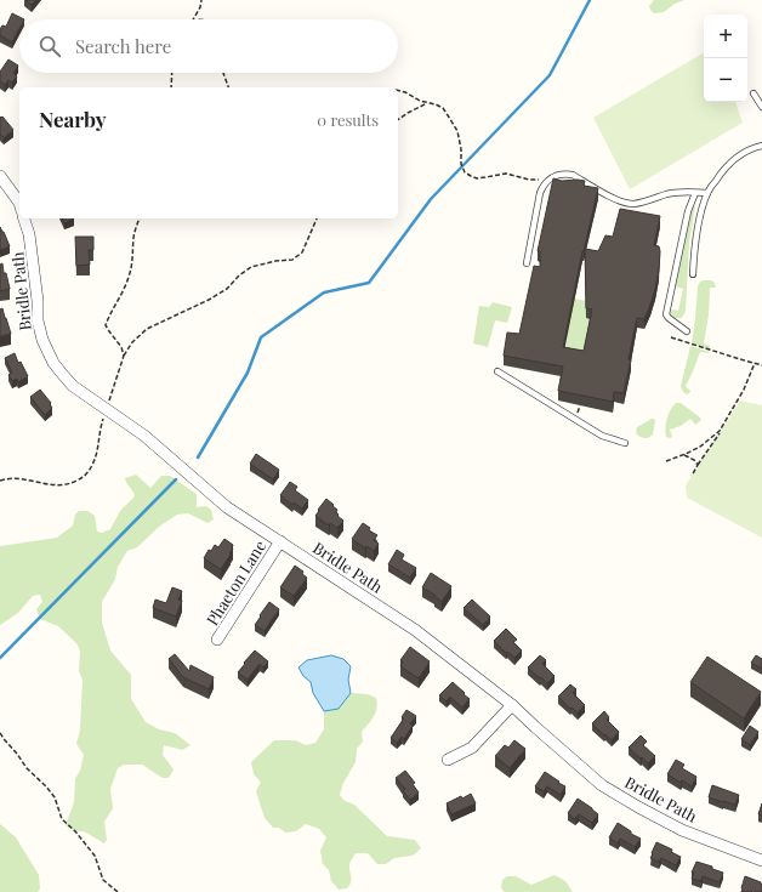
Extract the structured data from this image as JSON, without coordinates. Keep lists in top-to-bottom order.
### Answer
{
  "streets": {
    "street": ["Bridle Path", "Phaeton Lane"]
  },
  "crossings": [
    ["Bridle Path", "Phaeton Lane"]
  ],
  "page": {
    "map_buttons": ["+", "−"],
    "search": "Search here",
    "heading": ["Nearby", "0 results"]
  }
}
